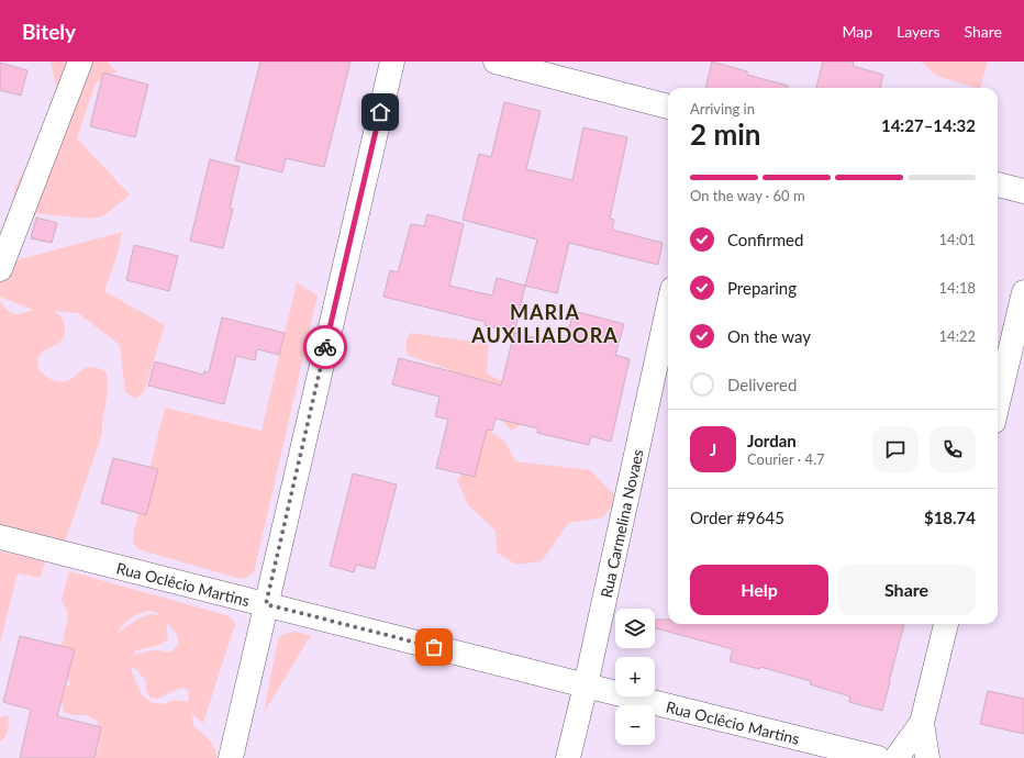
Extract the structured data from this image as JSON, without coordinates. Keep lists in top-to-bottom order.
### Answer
{
  "streets": {
    "street": ["Rua Carmelina Novaes", "Rua Oclêcio Martins"]
  },
  "crossings": [
    ["Rua Carmelina Novaes", "Rua Oclêcio Martins"]
  ],
  "districts": ["MARIA AUXILIADORA"],
  "page": {
    "header": "Bitely",
    "nav": ["Map", "Layers", "Share"],
    "heading": ["2 min", "Arriving in", "14:27–14:32"],
    "panel": [
      "Jordan",
      "Courier · 4.7",
      "Order #9645",
      "$18.74"
    ],
    "bar": "On the way · 60 m",
    "list": [
      ["Confirmed", "14:01"],
      ["Preparing", "14:18"],
      ["On the way", "14:22"],
      "Delivered"
    ],
    "round": "J",
    "buttons": ["Help", "Share"],
    "map_buttons": ["+", "−"]
  }
}
